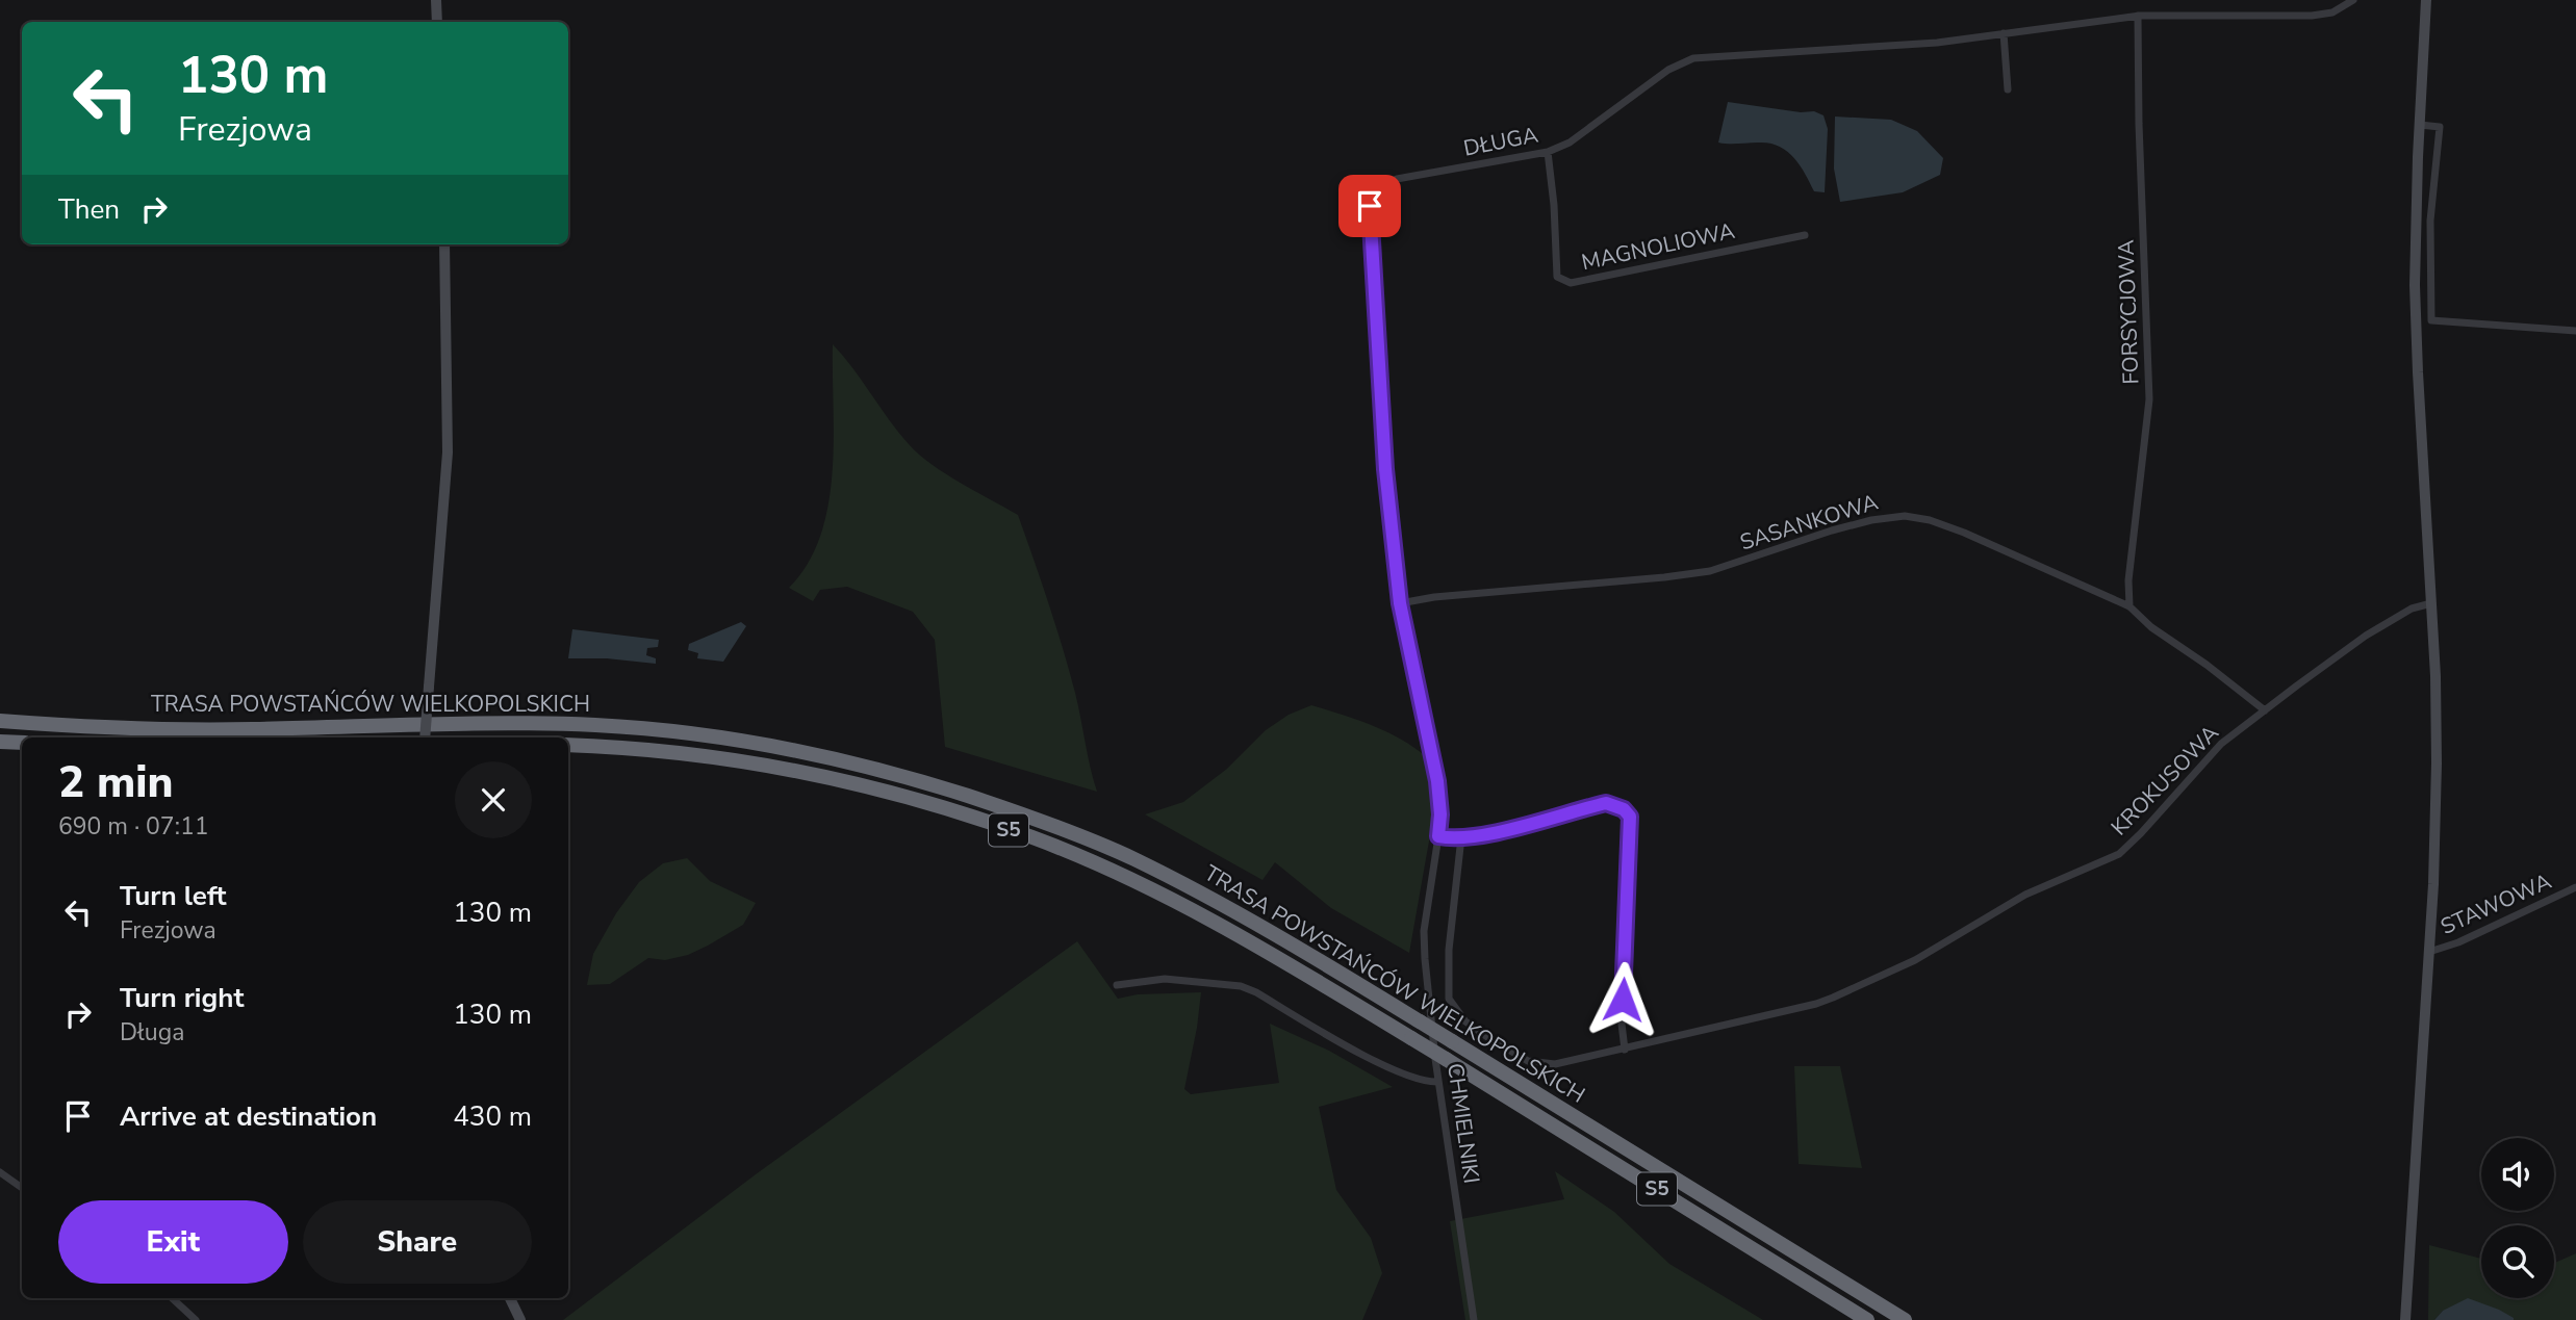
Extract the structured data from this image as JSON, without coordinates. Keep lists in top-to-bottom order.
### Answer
{
  "streets": {
    "highway": ["TRASA POWSTAŃCÓW WIELKOPOLSKICH", "S5"],
    "street": [
      "DŁUGA",
      "MAGNOLIOWA",
      "FORSYCJOWA",
      "SASANKOWA",
      "KROKUSOWA",
      "STAWOWA",
      "CHMIELNIKI"
    ]
  },
  "crossings": [
    ["DŁUGA", "MAGNOLIOWA"],
    ["DŁUGA", "FORSYCJOWA"],
    ["DŁUGA", "SASANKOWA"],
    ["DŁUGA", "CHMIELNIKI"],
    ["FORSYCJOWA", "SASANKOWA"],
    ["SASANKOWA", "KROKUSOWA"]
  ],
  "page": {
    "turn": ["130 m", "Frezjowa"],
    "then": "Then",
    "heading": ["2 min", "690 m · 07:11"],
    "list": [
      {
        "name": "Turn left",
        "note": "Frezjowa",
        "value": "130 m"
      },
      {
        "name": "Turn right",
        "note": "Długa",
        "value": "130 m"
      },
      {
        "name": "Arrive at destination",
        "value": "430 m"
      }
    ],
    "buttons": ["Exit", "Share"]
  }
}
